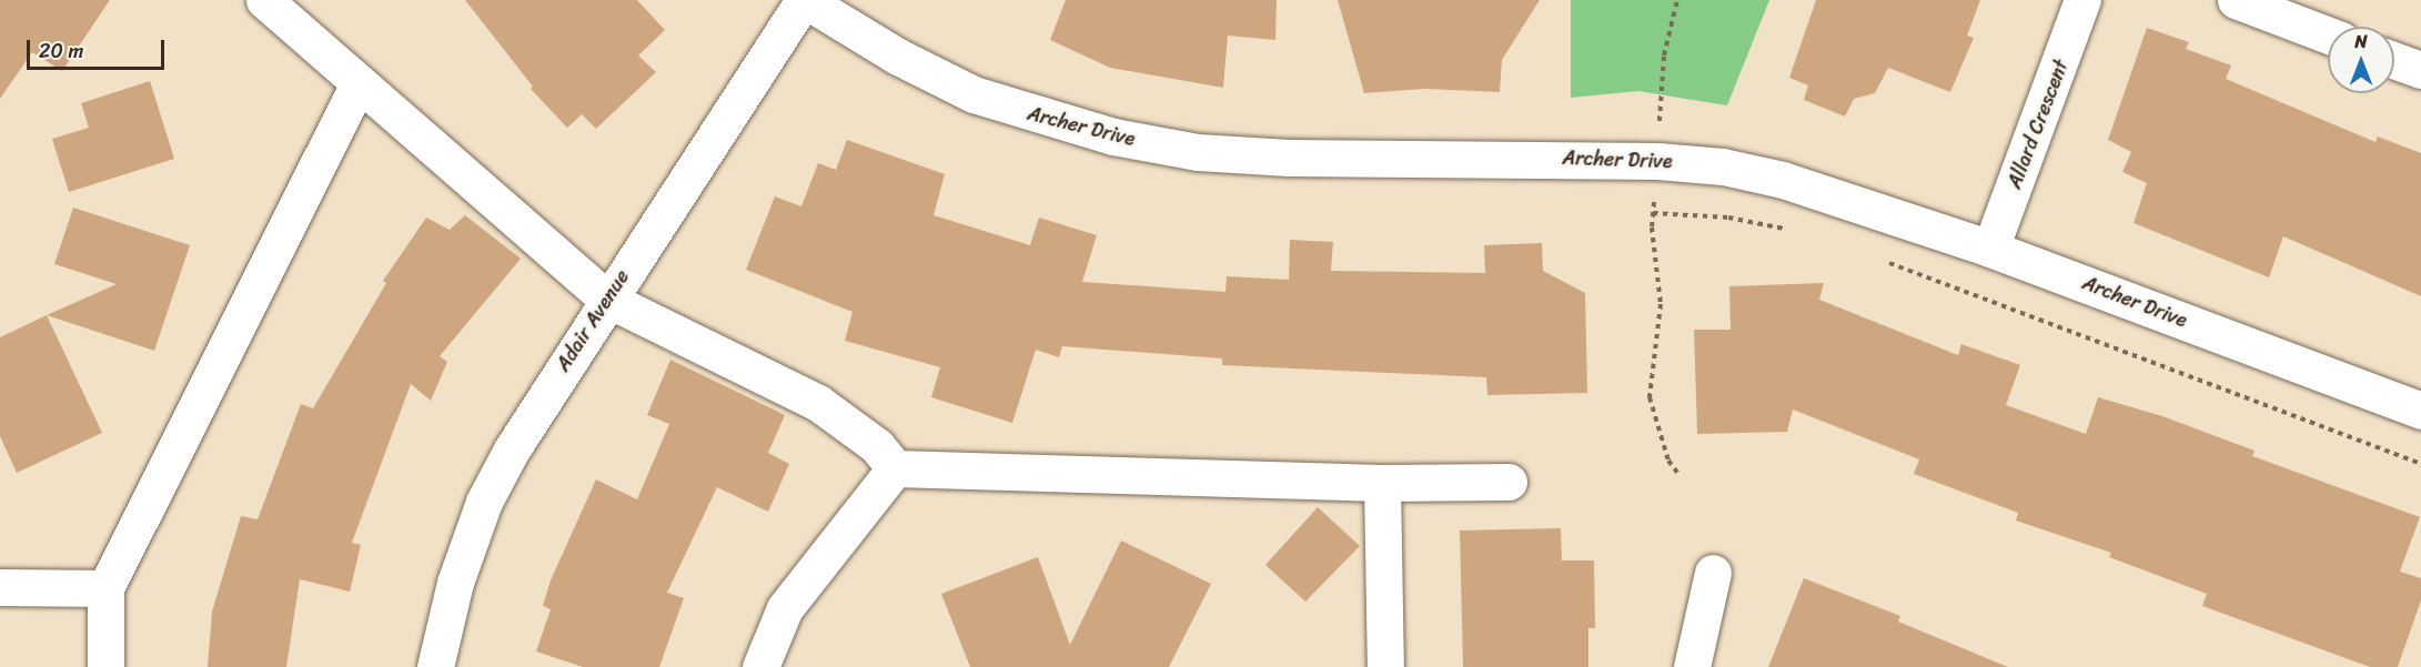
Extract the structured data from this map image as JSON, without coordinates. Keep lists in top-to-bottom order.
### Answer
{
  "streets": {
    "street": ["Allard Crescent", "Archer Drive", "Adair Avenue"]
  },
  "crossings": [
    ["Allard Crescent", "Archer Drive"],
    ["Archer Drive", "Adair Avenue"]
  ],
  "scale_bar": "20 m",
  "north": "top"
}
